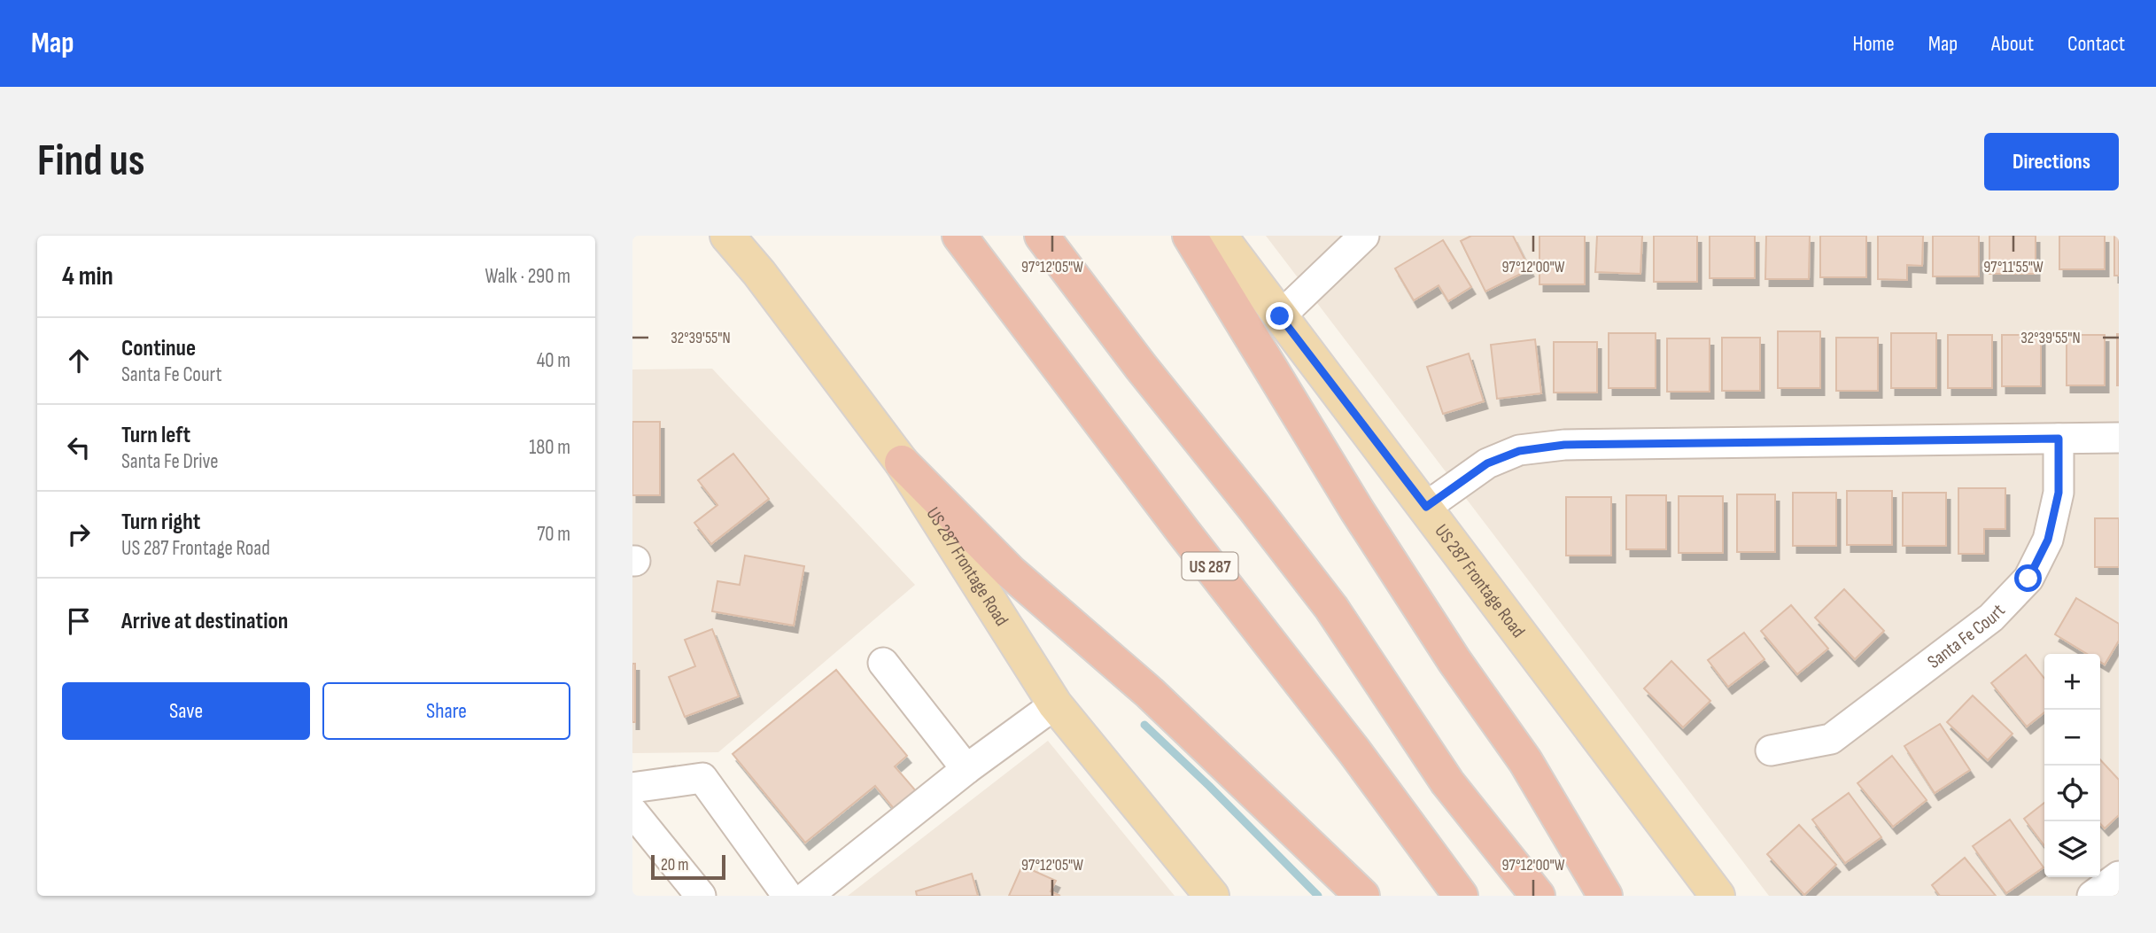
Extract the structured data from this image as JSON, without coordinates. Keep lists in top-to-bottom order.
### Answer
{
  "streets": {
    "highway": ["US 287"],
    "main road": ["US 287 Frontage Road"],
    "street": ["Santa Fe Court"]
  },
  "scale_bar": "20 m",
  "page": {
    "header": "Map",
    "nav": [
      "Home",
      "Map",
      "About",
      "Contact"
    ],
    "buttons": [
      "Directions",
      ["Save", "Share"]
    ],
    "title": "Find us",
    "heading": ["4 min", "Walk · 290 m"],
    "list": [
      ["Continue", "Santa Fe Court", "40 m"],
      ["Turn left", "Santa Fe Drive", "180 m"],
      ["Turn right", "US 287 Frontage Road", "70 m"],
      "Arrive at destination"
    ],
    "map_buttons": ["+", "−"],
    "scale": "20 m"
  },
  "coordinates": [
    "97°12'05\"W",
    "97°12'00\"W",
    "97°11'55\"W",
    "32°39'55\"N"
  ]
}
